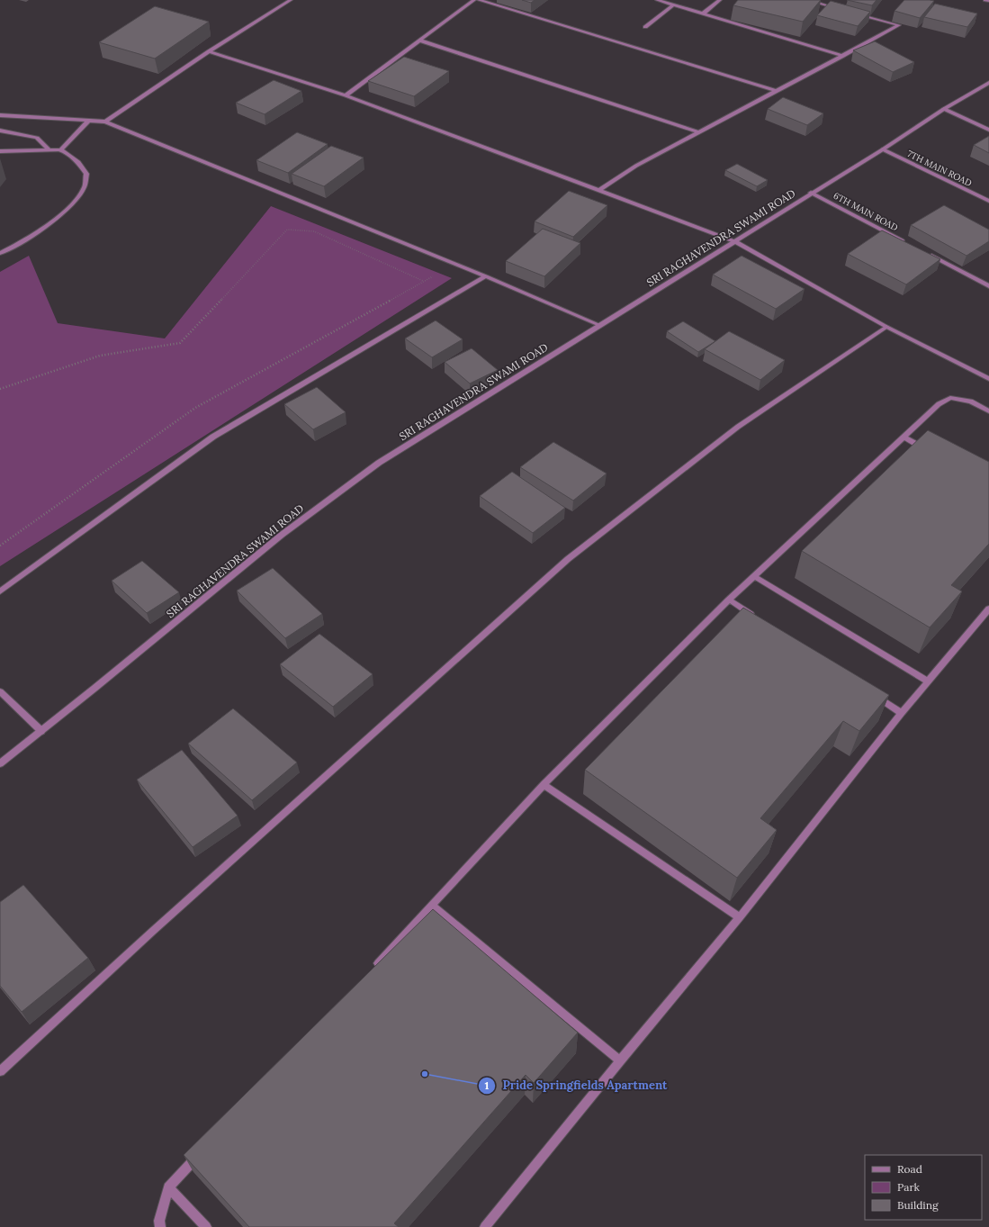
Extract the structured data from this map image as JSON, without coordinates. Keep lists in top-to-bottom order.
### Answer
{
  "streets": {
    "street": ["7TH MAIN ROAD", "6TH MAIN ROAD", "SRI RAGHAVENDRA SWAMI ROAD"]
  },
  "crossings": [
    ["7TH MAIN ROAD", "SRI RAGHAVENDRA SWAMI ROAD"],
    ["6TH MAIN ROAD", "SRI RAGHAVENDRA SWAMI ROAD"]
  ],
  "places": ["Pride Springfields Apartment"],
  "legend": ["Road", "Park", "Building"]
}
